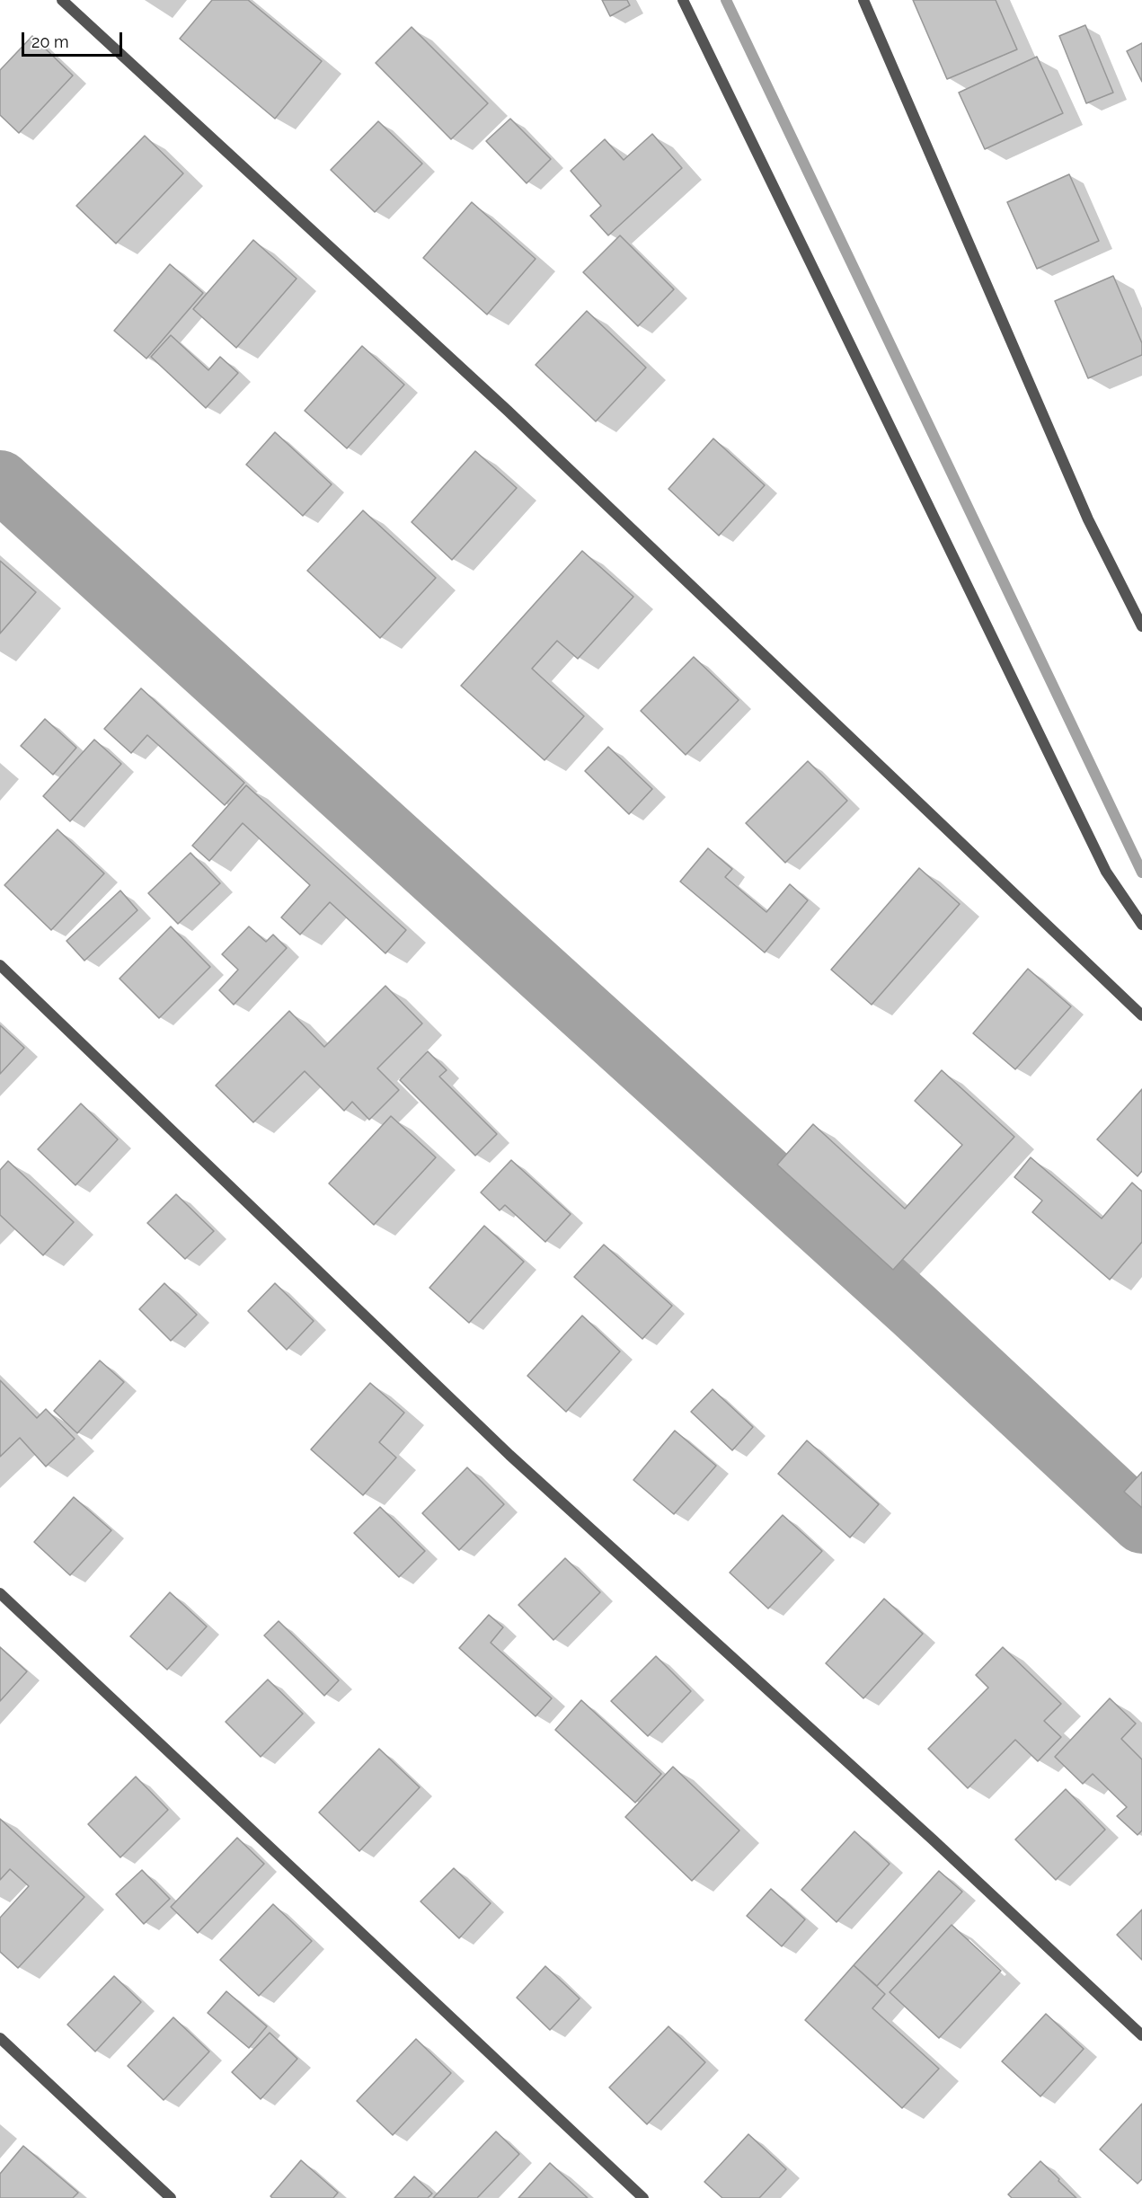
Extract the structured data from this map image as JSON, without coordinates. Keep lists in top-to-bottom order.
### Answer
{
  "scale_bar": "20 m"
}
